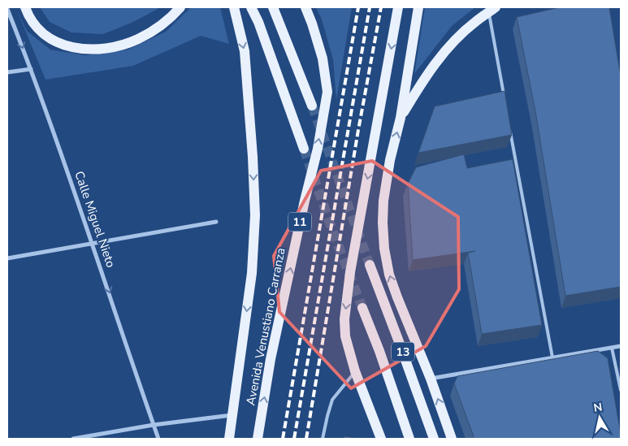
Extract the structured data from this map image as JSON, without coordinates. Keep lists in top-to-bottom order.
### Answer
{
  "streets": {
    "main road": ["11", "Avenida Venustiano Carranza", "13"],
    "street": ["Calle Miguel Nieto"]
  },
  "one_way": ["Calle Miguel Nieto"],
  "north": "top"
}
